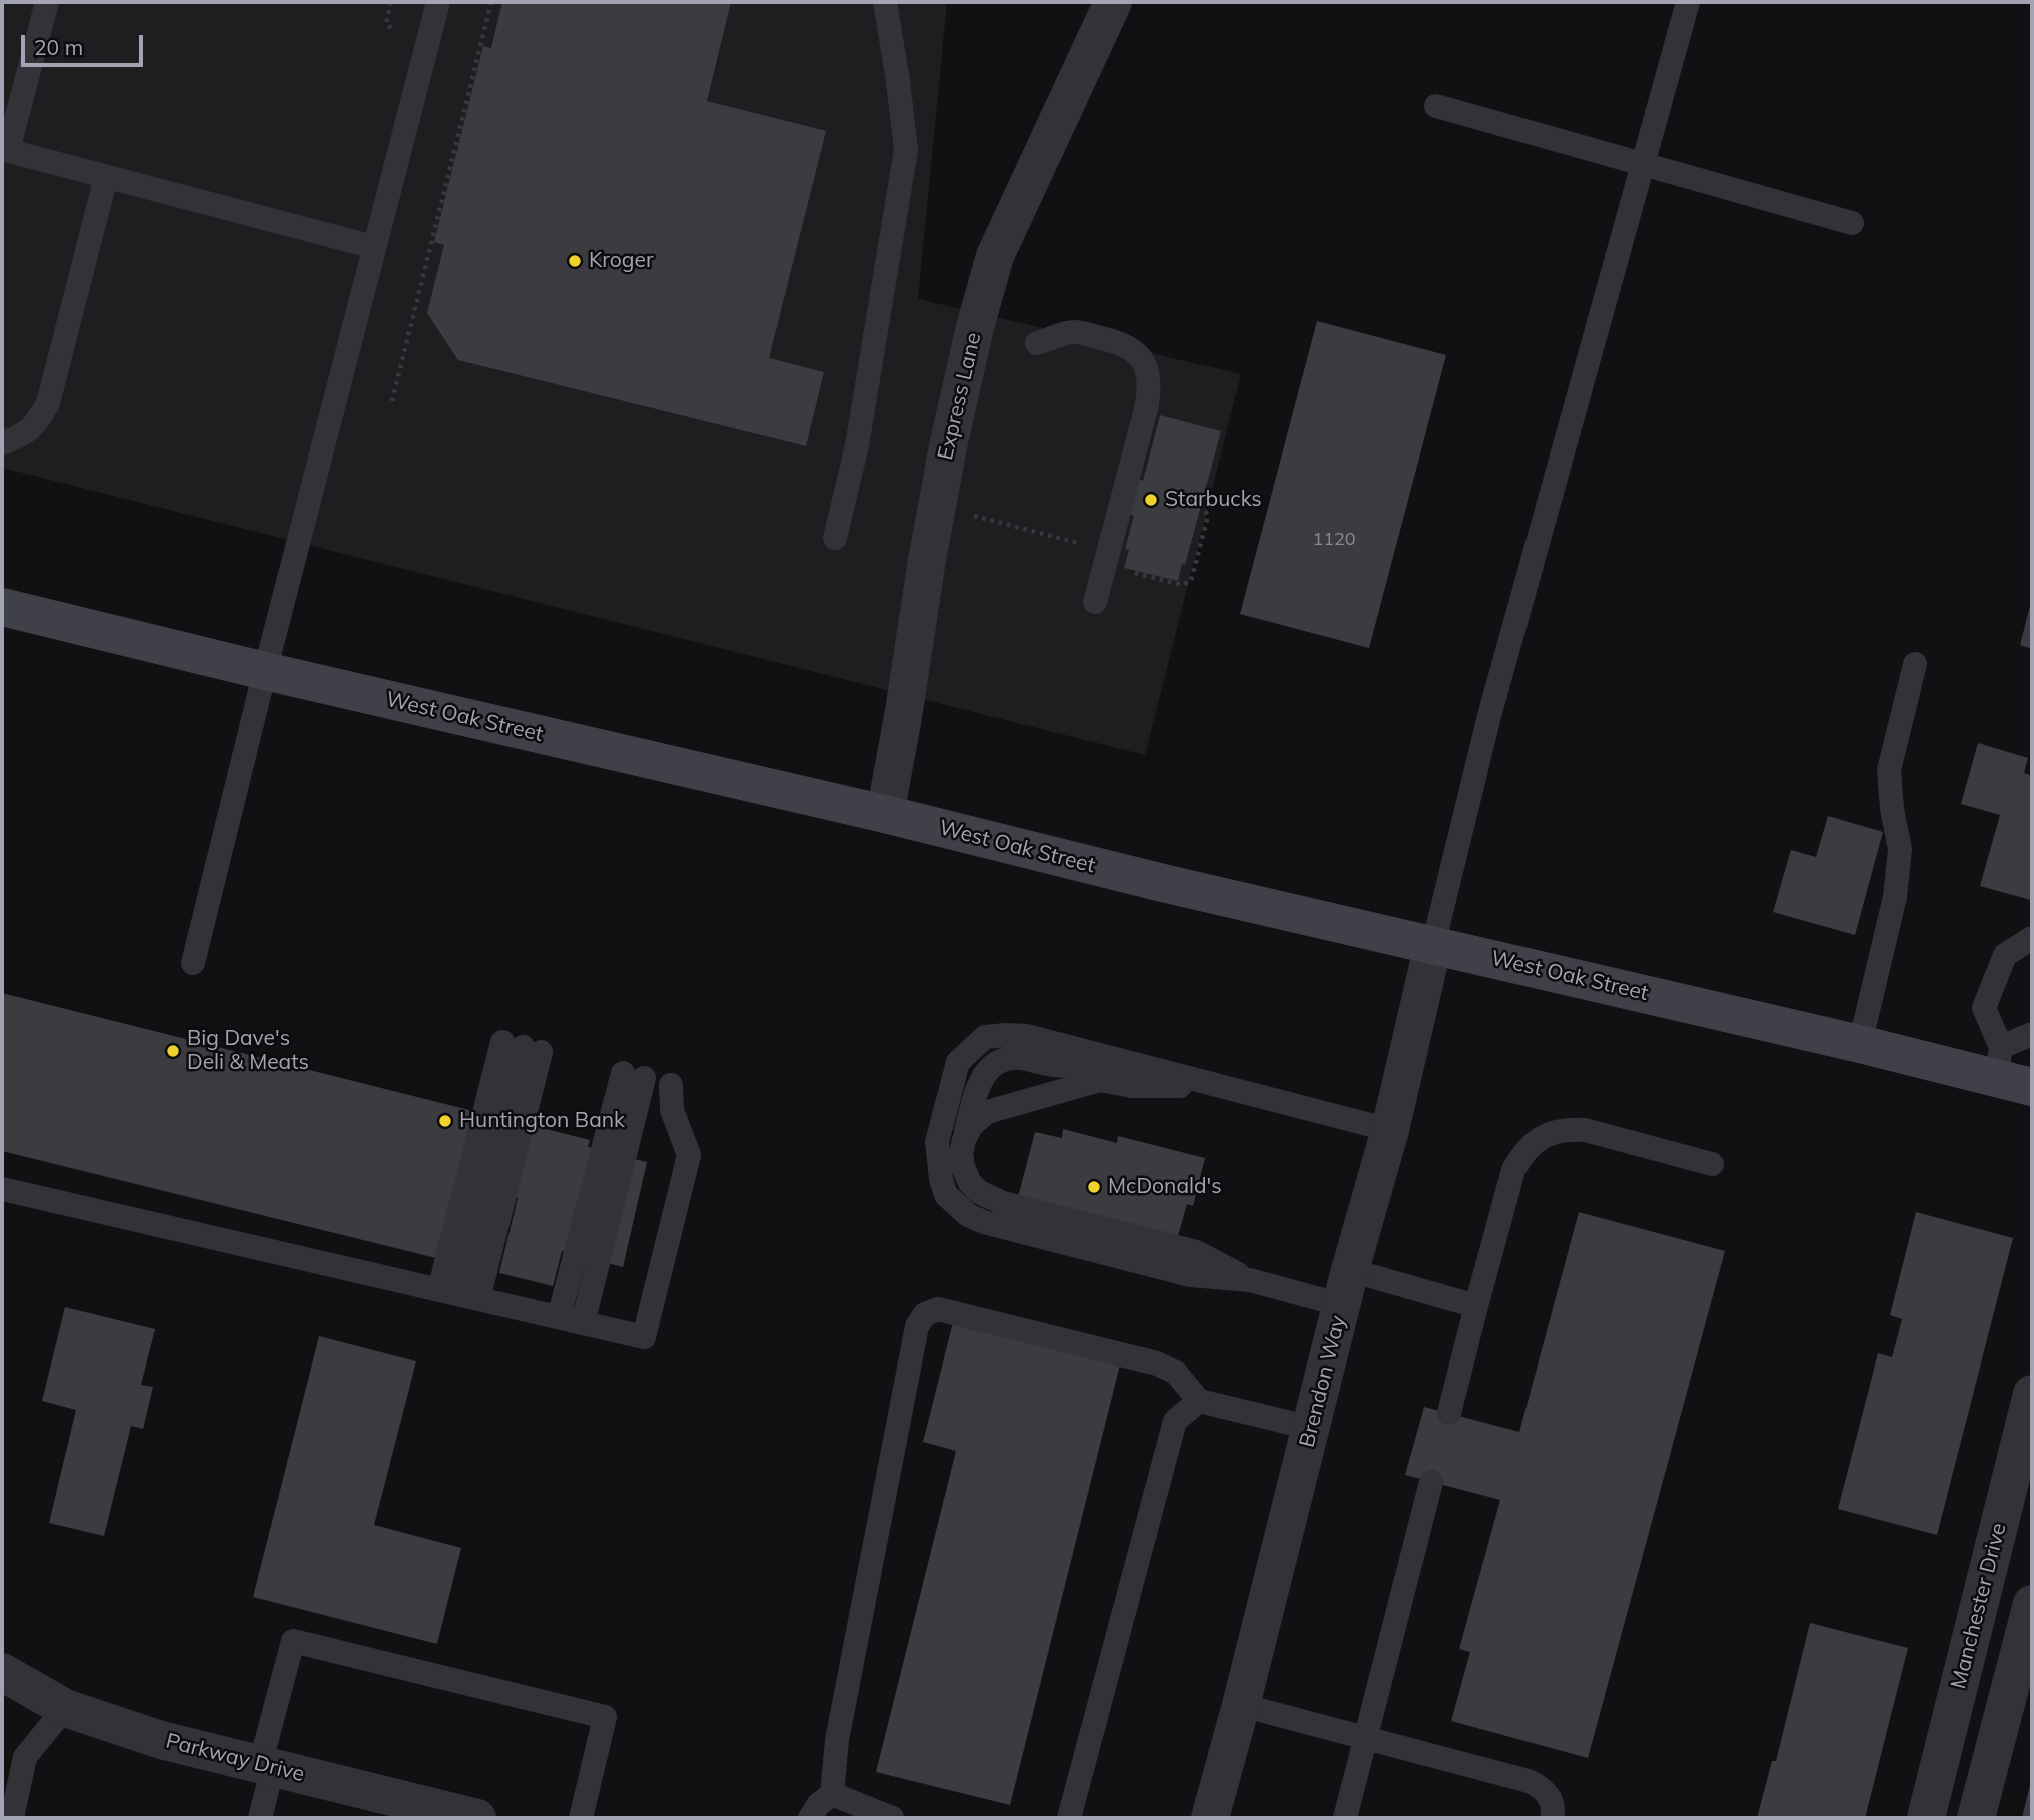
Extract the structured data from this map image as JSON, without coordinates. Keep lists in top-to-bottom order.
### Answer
{
  "streets": {
    "main road": ["West Oak Street"],
    "street": [
      "Express Lane",
      "Brendon Way",
      "Manchester Drive",
      "Parkway Drive"
    ]
  },
  "crossings": [
    ["Express Lane", "West Oak Street"],
    ["West Oak Street", "Brendon Way"]
  ],
  "places": [
    "Kroger",
    "Starbucks",
    "Big Dave's Deli & Meats",
    "Huntington Bank",
    "McDonald's"
  ],
  "house_numbers": ["1120"],
  "scale_bar": "20 m"
}
